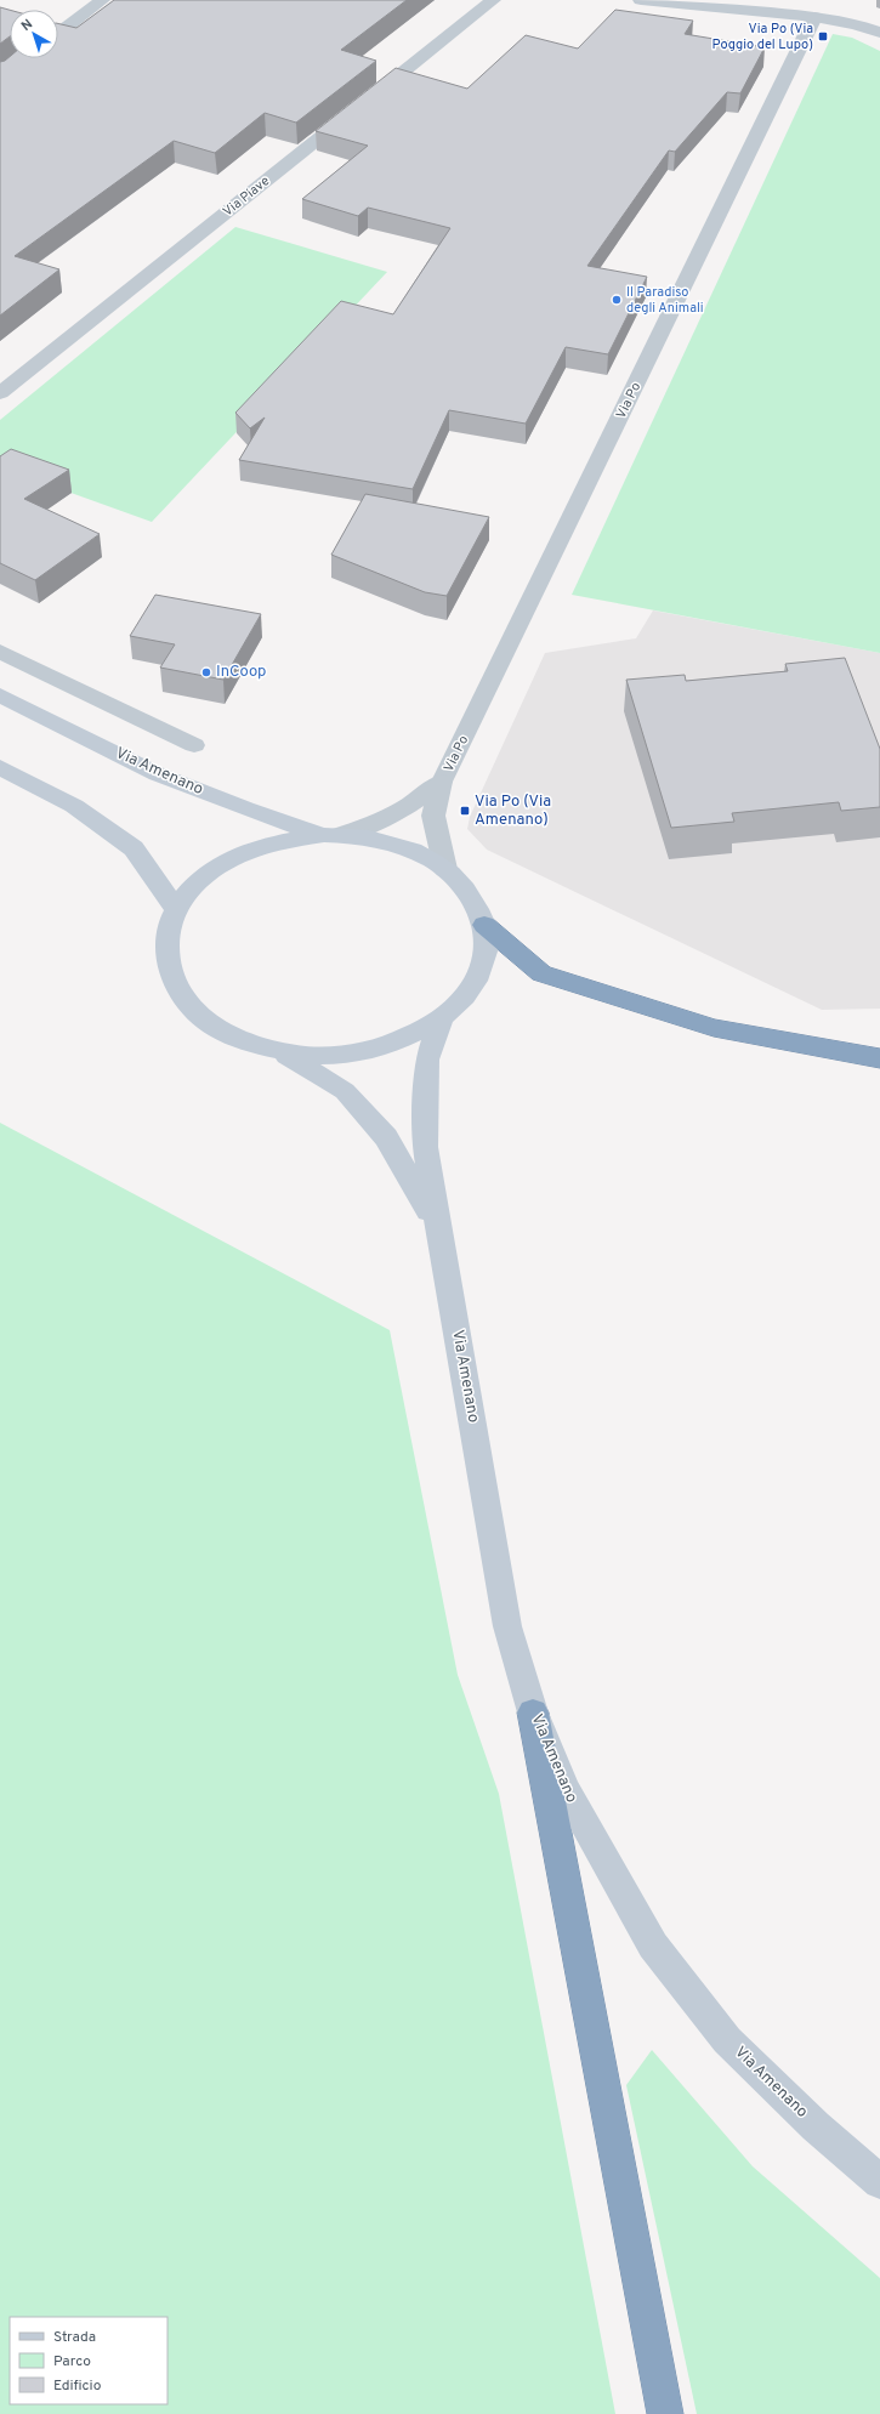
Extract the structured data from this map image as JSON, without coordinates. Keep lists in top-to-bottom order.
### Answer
{
  "streets": {
    "main road": ["Via Amenano"],
    "street": ["Via Piave", "Via Po"]
  },
  "places": {
    "transit": ["Via Po (Via Poggio del Lupo)", "Via Po (Via Amenano)"],
    "other": ["Il Paradiso degli Animali", "InCoop"]
  },
  "legend": ["Strada", "Parco", "Edificio"],
  "north": "top left"
}
